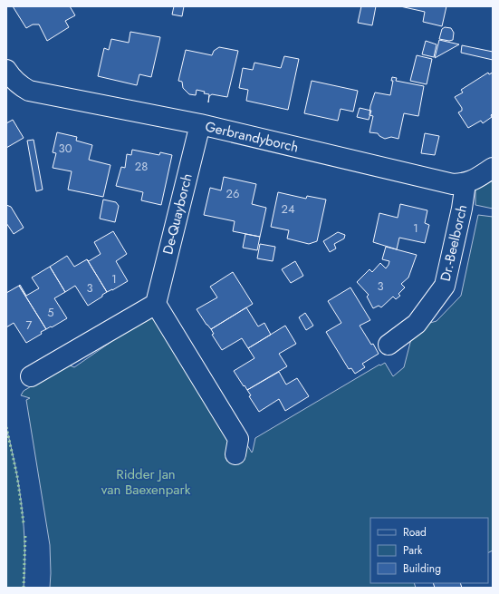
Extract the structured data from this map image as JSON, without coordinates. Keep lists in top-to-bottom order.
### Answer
{
  "streets": {
    "street": ["Gerbrandyborch", "De-Quayborch", "Dr.-Beelborch"]
  },
  "crossings": [
    ["Gerbrandyborch", "De-Quayborch"],
    ["Gerbrandyborch", "Dr.-Beelborch"]
  ],
  "parks": ["Ridder Jan van Baexenpark"],
  "house_numbers": [
    "30",
    "28",
    "26",
    "24",
    "1",
    "1",
    "3",
    "3",
    "5",
    "7"
  ],
  "legend": ["Road", "Park", "Building"]
}
